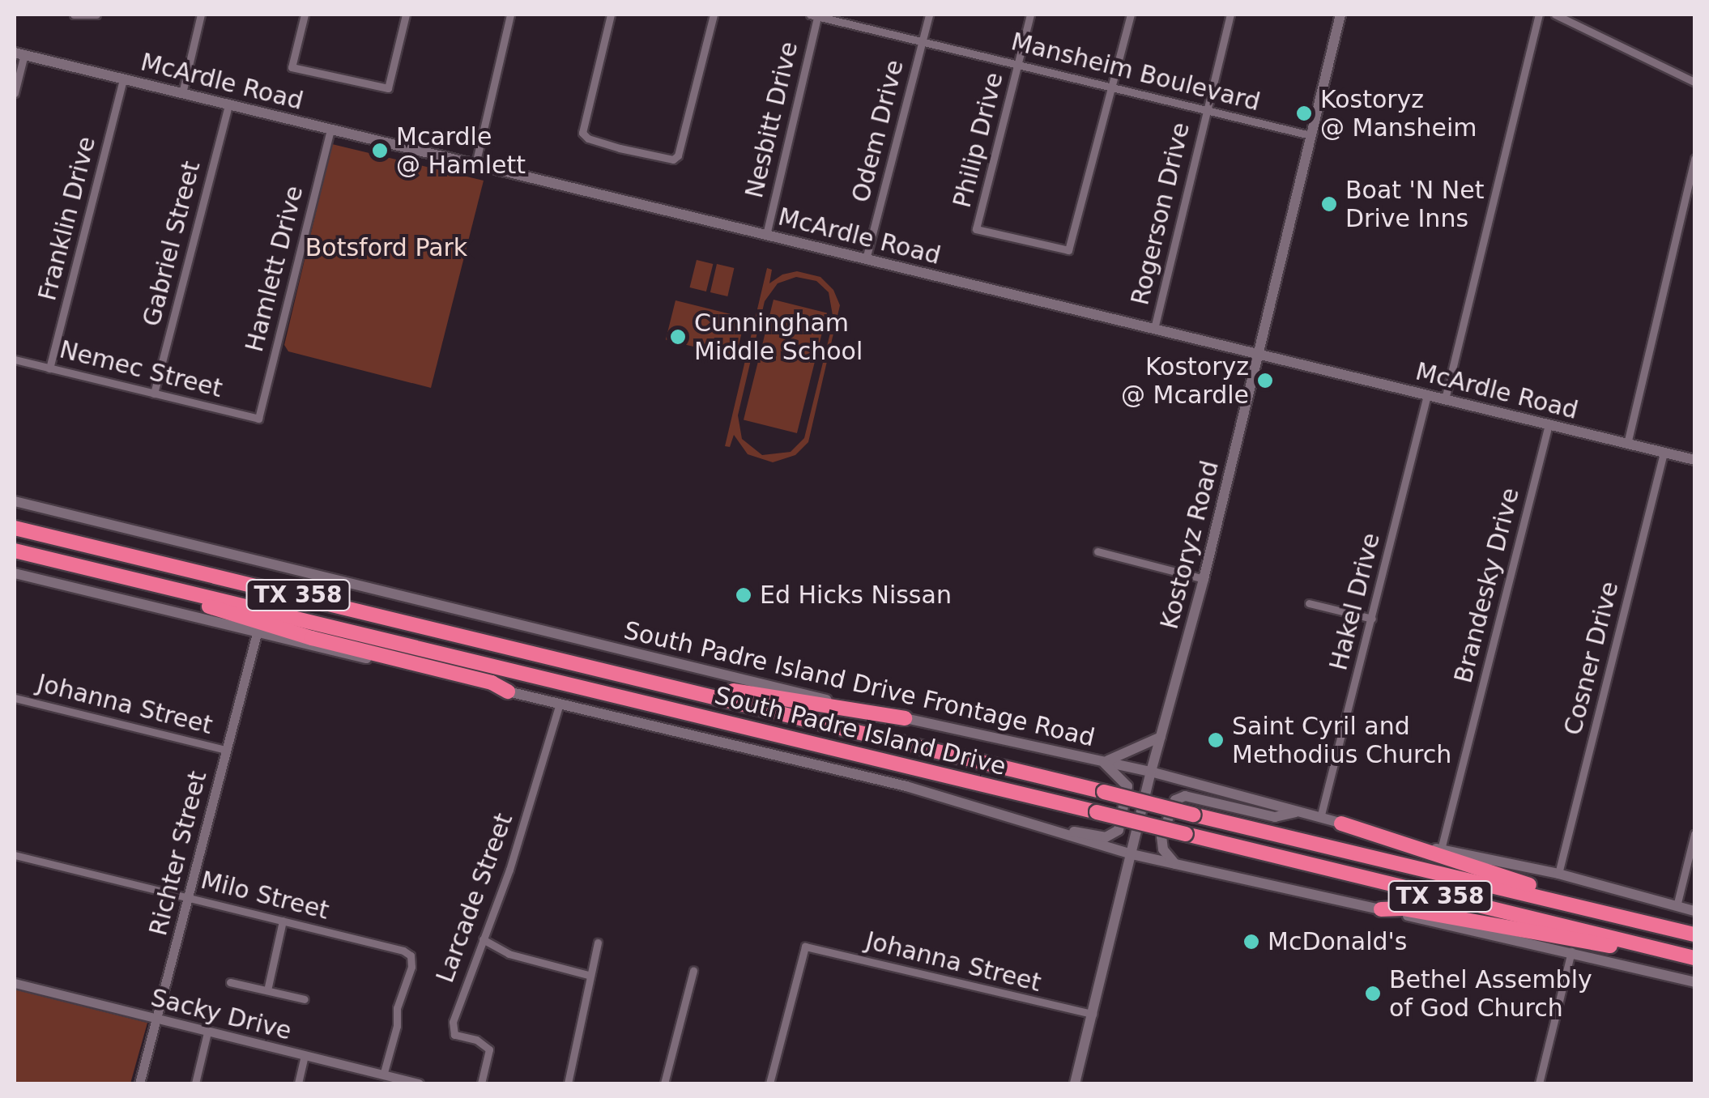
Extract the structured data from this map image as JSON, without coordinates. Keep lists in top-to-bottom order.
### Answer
{
  "streets": {
    "highway": ["TX 358", "South Padre Island Drive"],
    "main road": ["McArdle Road", "Kostoryz Road", "South Padre Island Drive Frontage Road"],
    "street": [
      "Mansheim Boulevard",
      "Nesbitt Drive",
      "Odem Drive",
      "Philip Drive",
      "Rogerson Drive",
      "Franklin Drive",
      "Gabriel Street",
      "Hamlett Drive",
      "Nemec Street",
      "Brandesky Drive",
      "Hakel Drive",
      "Cosner Drive",
      "Johanna Street",
      "Richter Street",
      "Milo Street",
      "Larcade Street",
      "Sacky Drive"
    ]
  },
  "crossings": [
    ["Mansheim Boulevard", "Nesbitt Drive"],
    ["Mansheim Boulevard", "Odem Drive"],
    ["Mansheim Boulevard", "Philip Drive"],
    ["Mansheim Boulevard", "Rogerson Drive"],
    ["Mansheim Boulevard", "Kostoryz Road"],
    ["McArdle Road", "Nesbitt Drive"],
    ["McArdle Road", "Odem Drive"],
    ["McArdle Road", "Rogerson Drive"],
    ["McArdle Road", "Franklin Drive"],
    ["McArdle Road", "Gabriel Street"],
    ["McArdle Road", "Hamlett Drive"],
    ["McArdle Road", "Kostoryz Road"],
    ["McArdle Road", "Brandesky Drive"],
    ["McArdle Road", "Hakel Drive"],
    ["McArdle Road", "Cosner Drive"],
    ["Franklin Drive", "Nemec Street"],
    ["Gabriel Street", "Nemec Street"],
    ["Hamlett Drive", "Nemec Street"],
    ["Kostoryz Road", "South Padre Island Drive Frontage Road"],
    ["Kostoryz Road", "Johanna Street"],
    ["Brandesky Drive", "South Padre Island Drive Frontage Road"],
    ["Hakel Drive", "South Padre Island Drive Frontage Road"],
    ["Cosner Drive", "South Padre Island Drive Frontage Road"],
    ["Johanna Street", "Richter Street"],
    ["Richter Street", "Milo Street"],
    ["Richter Street", "Sacky Drive"],
    ["Milo Street", "Sacky Drive"]
  ],
  "parks": ["Botsford Park"],
  "places": [
    "Kostoryz @ Mansheim",
    "Mcardle @ Hamlett",
    "Boat 'N Net Drive Inns",
    "Cunningham Middle School",
    "Kostoryz @ Mcardle",
    "Ed Hicks Nissan",
    "Saint Cyril and Methodius Church",
    "McDonald's",
    "Bethel Assembly of God Church"
  ]
}
